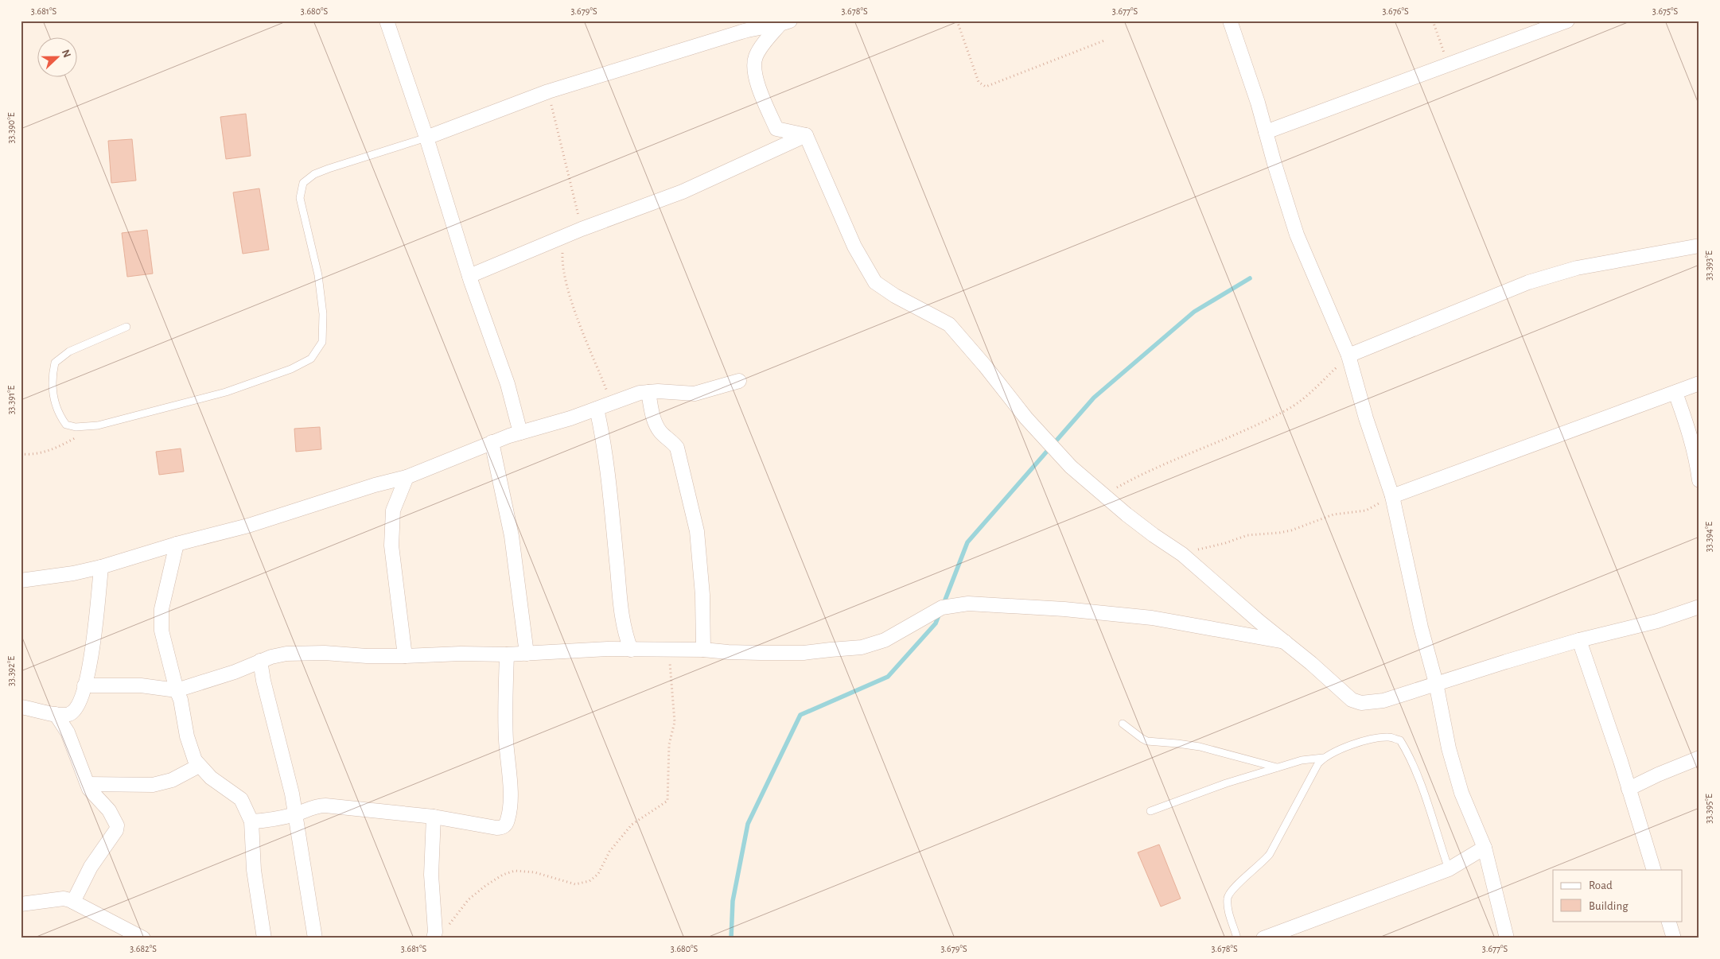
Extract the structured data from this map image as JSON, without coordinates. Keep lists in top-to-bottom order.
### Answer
{
  "legend": ["Road", "Building"],
  "north": "right",
  "coordinates": [
    "3.681°S",
    "3.680°S",
    "3.679°S",
    "3.678°S",
    "3.677°S",
    "3.676°S",
    "3.675°S",
    "33.390°E",
    "33.393°E",
    "33.391°E",
    "33.394°E",
    "33.392°E",
    "33.395°E",
    "3.682°S"
  ]
}
